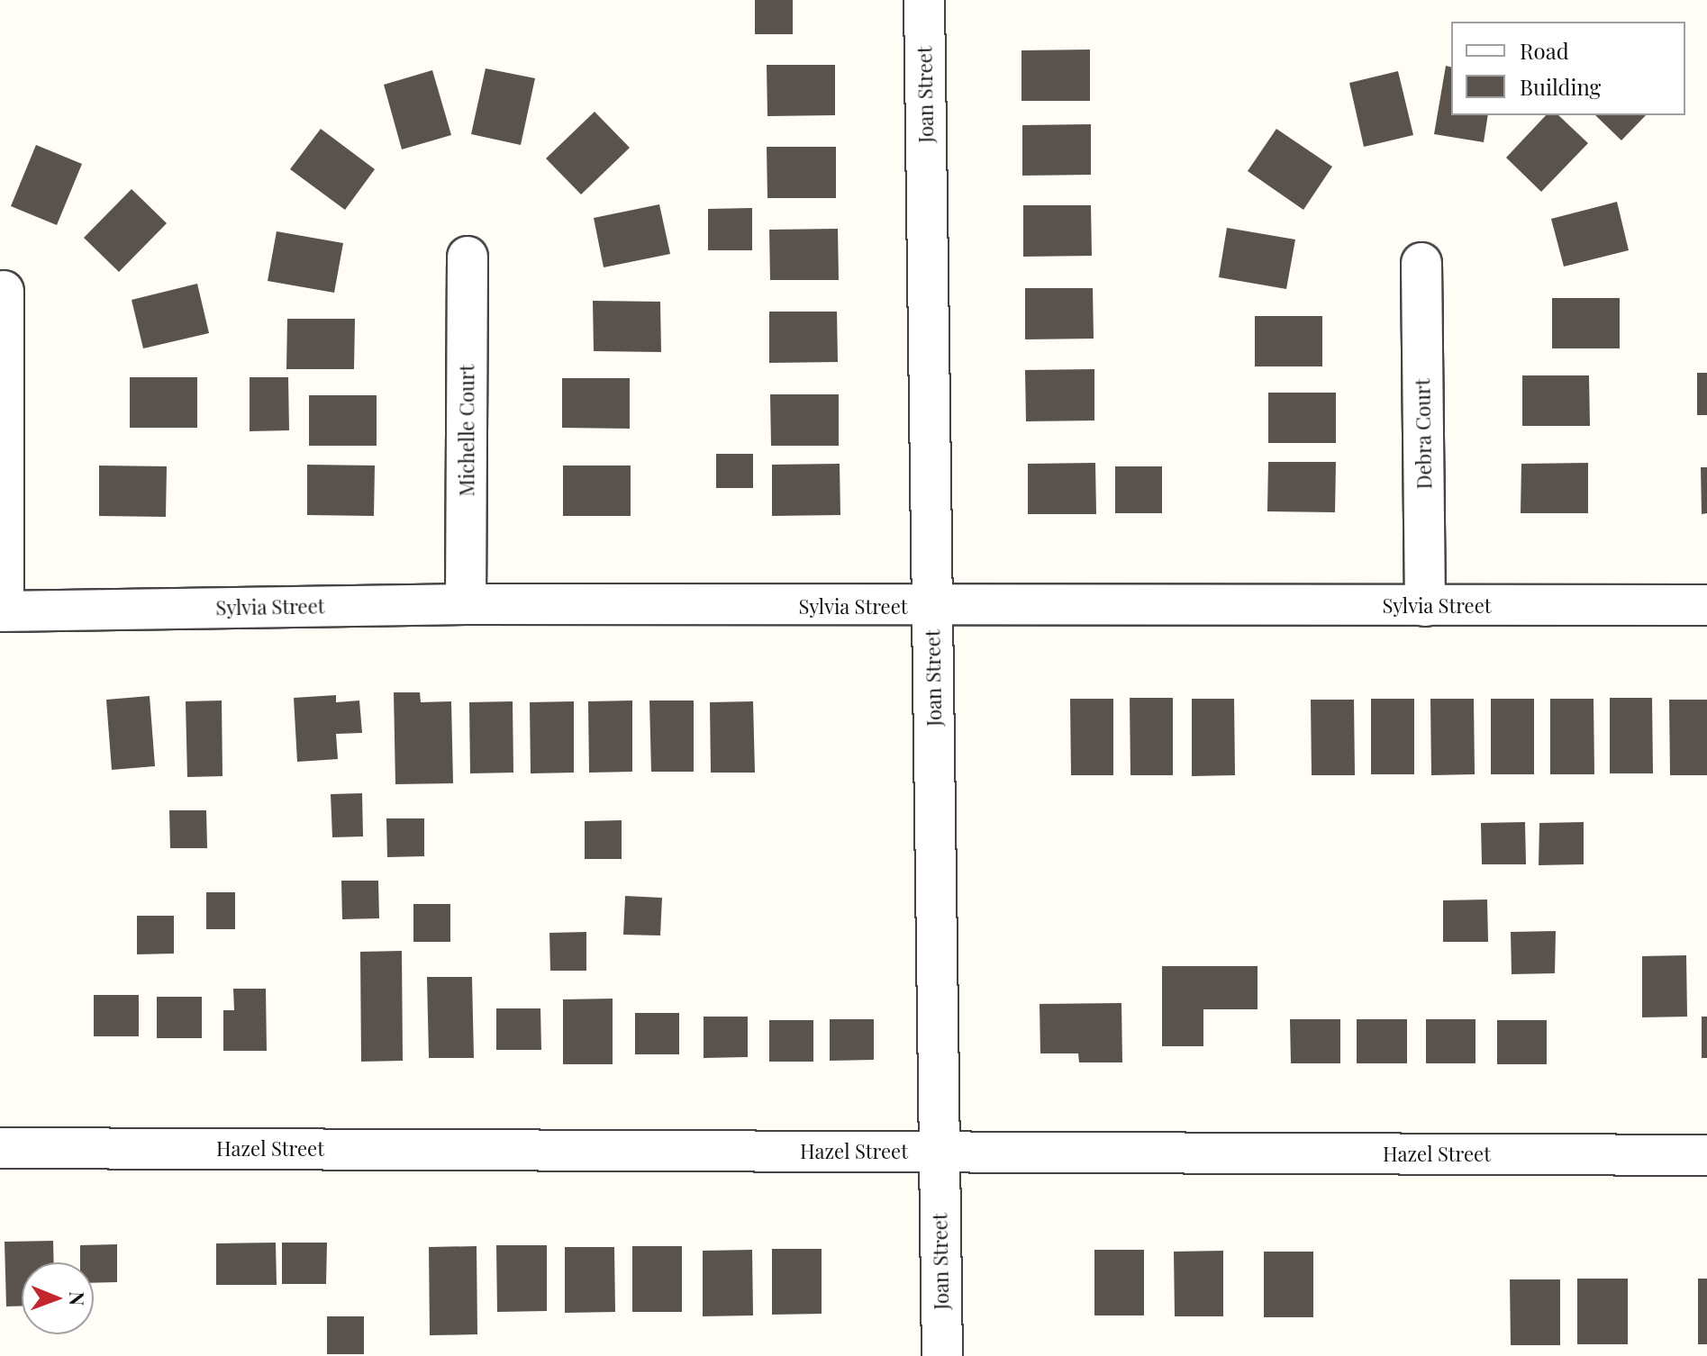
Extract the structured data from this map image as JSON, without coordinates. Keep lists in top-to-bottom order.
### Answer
{
  "streets": {
    "street": [
      "Joan Street",
      "Michelle Court",
      "Debra Court",
      "Sylvia Street",
      "Hazel Street"
    ]
  },
  "crossings": [
    ["Joan Street", "Sylvia Street"],
    ["Joan Street", "Hazel Street"],
    ["Michelle Court", "Sylvia Street"],
    ["Debra Court", "Sylvia Street"]
  ],
  "legend": ["Road", "Building"],
  "north": "right"
}
